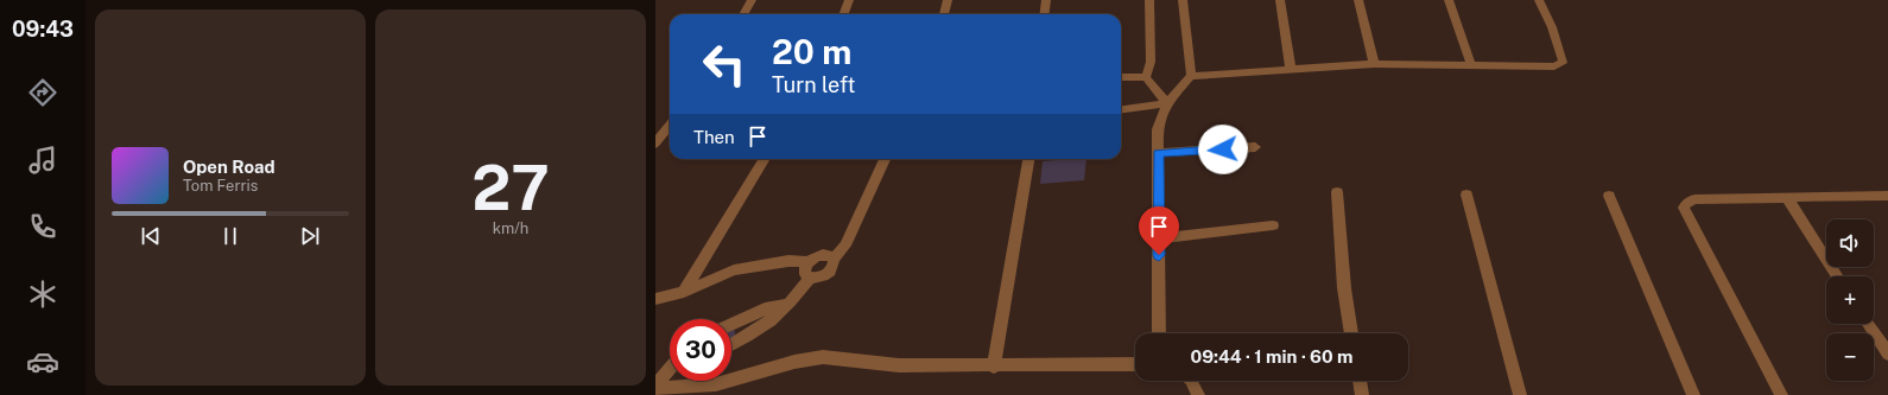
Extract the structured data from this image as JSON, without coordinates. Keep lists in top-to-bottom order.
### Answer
{
  "page": {
    "tabs": "09:43",
    "tile": ["27", "km/h"],
    "turn": ["20 m", "Turn left"],
    "then": "Then",
    "song": ["Open Road", "Tom Ferris"],
    "map_buttons": ["+", "−"],
    "limit": "30",
    "trip": "09:44 · 1 min · 60 m"
  }
}
